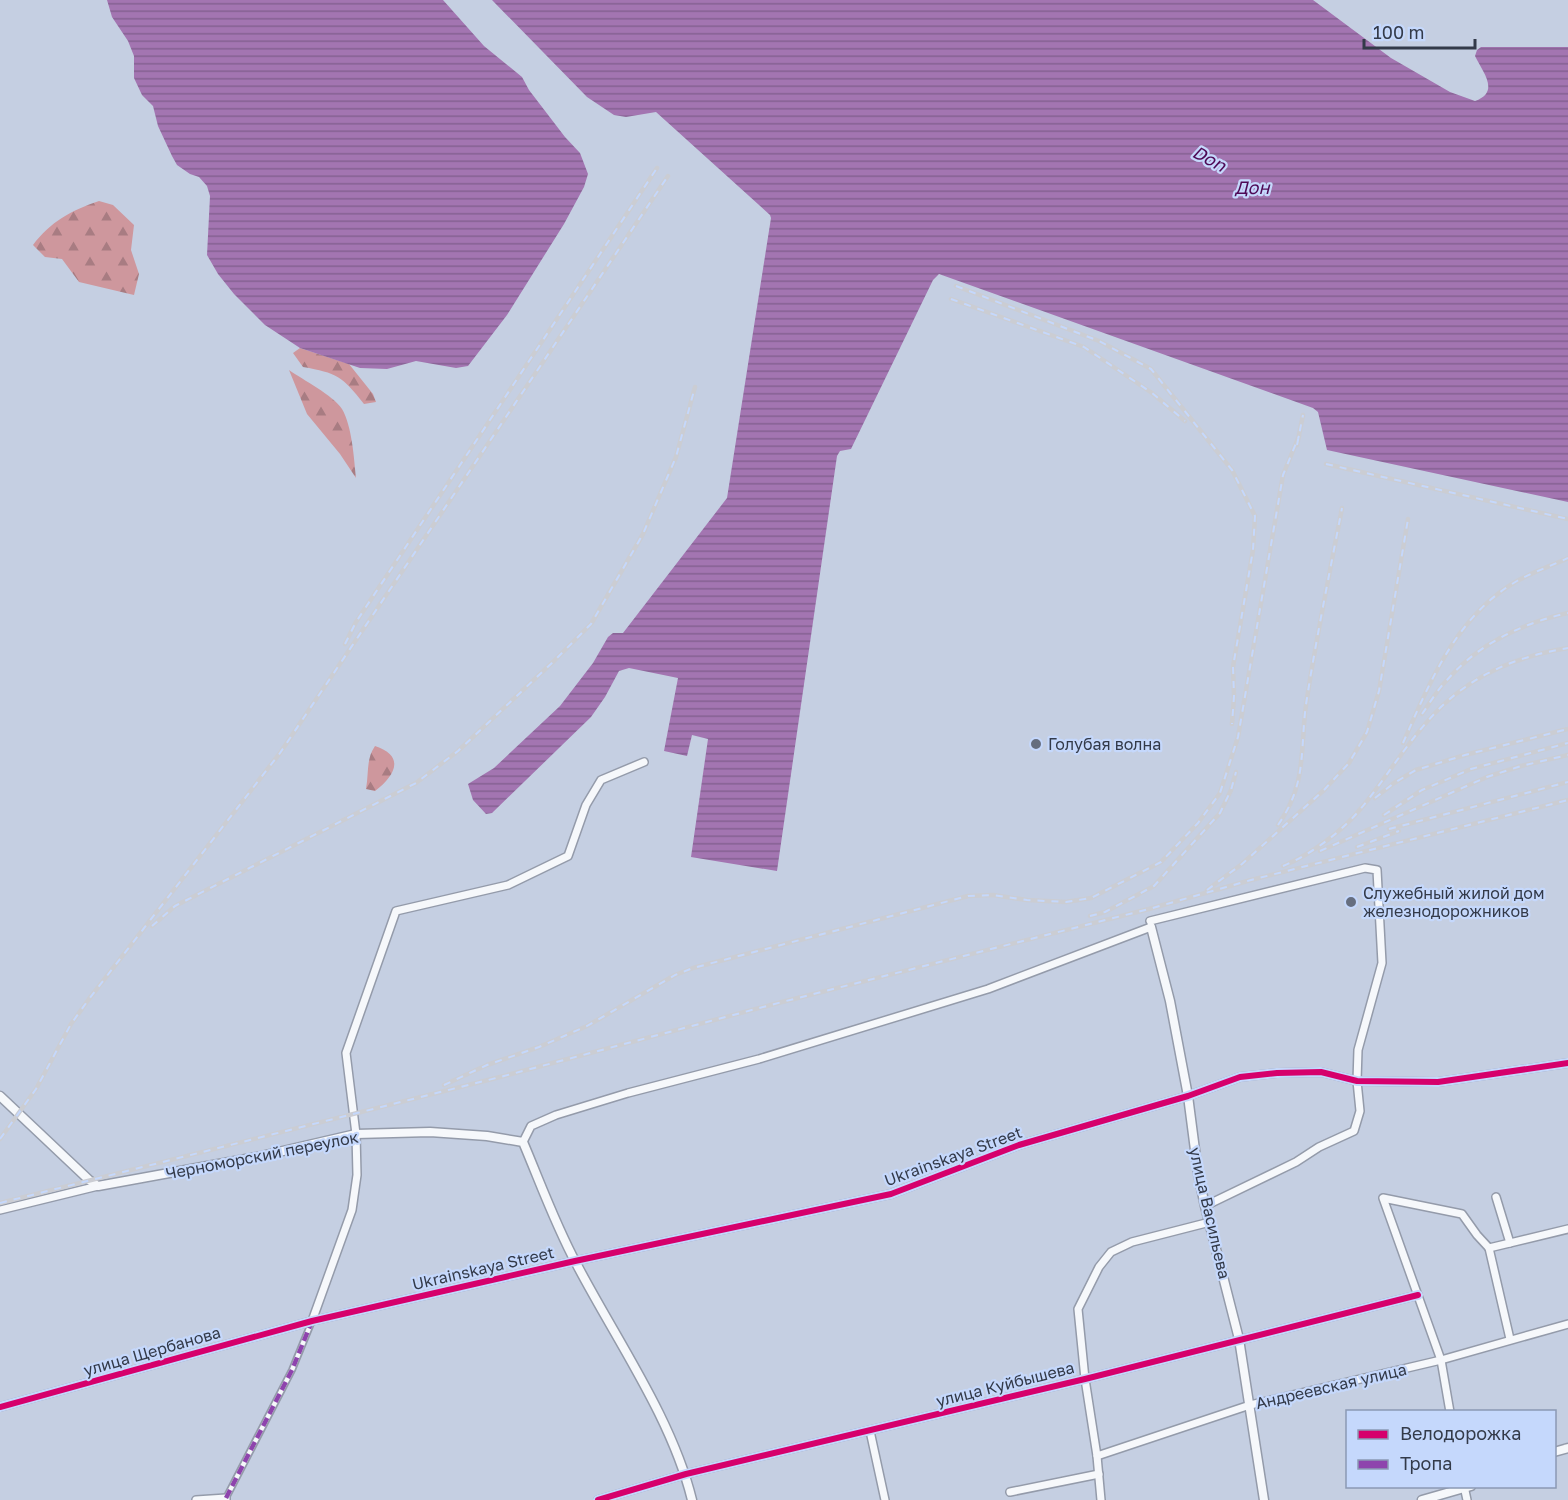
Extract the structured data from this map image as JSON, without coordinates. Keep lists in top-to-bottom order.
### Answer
{
  "streets": {
    "street": [
      "Черноморский переулок",
      "Ukrainskaya Street",
      "улица Васильева",
      "улица Щербанова",
      "улица Куйбышева",
      "Андреевская улица"
    ]
  },
  "crossings": [
    ["Ukrainskaya Street", "улица Васильева"],
    ["Ukrainskaya Street", "улица Щербанова"],
    ["улица Васильева", "улица Куйбышева"],
    ["улица Васильева", "Андреевская улица"]
  ],
  "water": ["Don", "Дон"],
  "places": ["Голубая волна", "Служебный жилой дом железнодорожников"],
  "legend": ["Велодорожка", "Тропа"],
  "scale_bar": "100 m"
}
